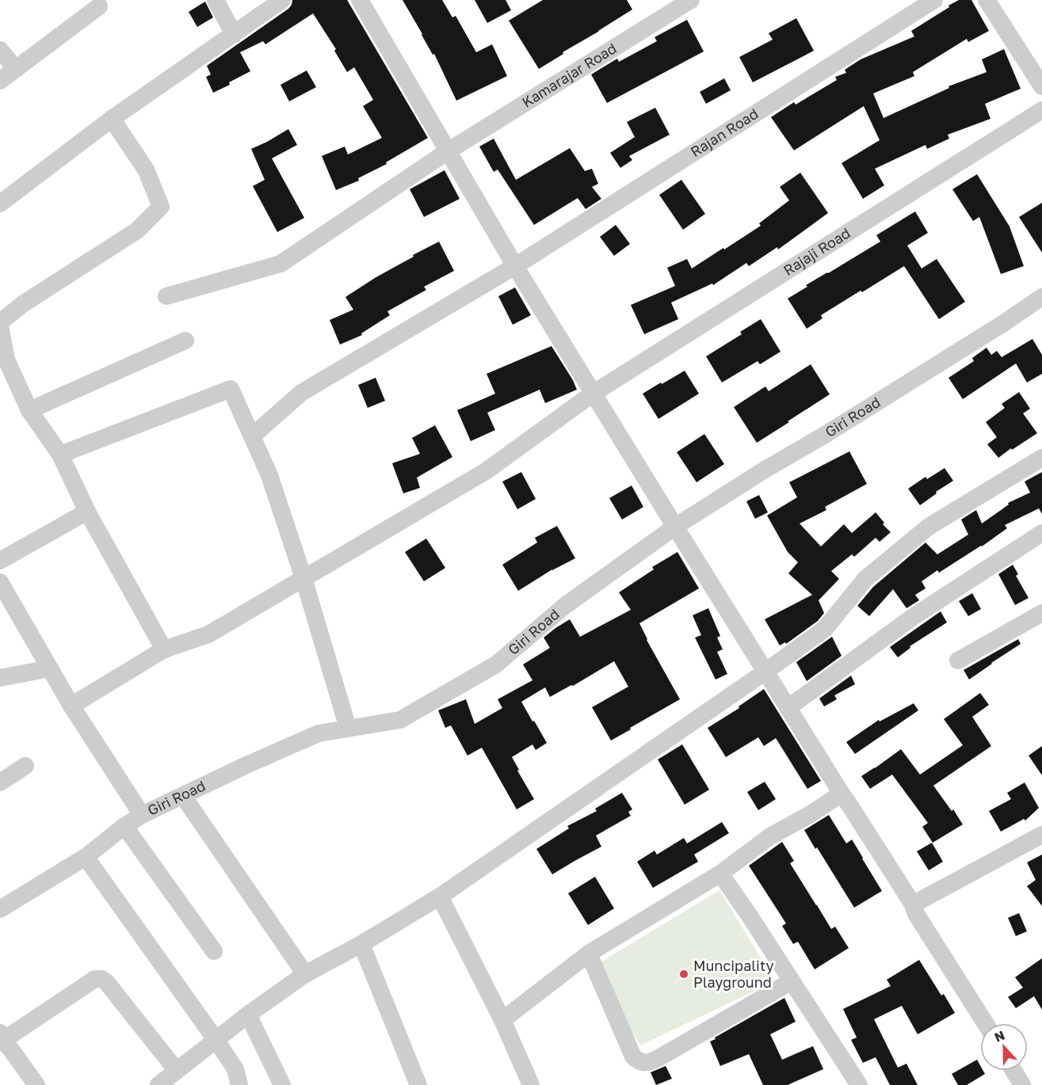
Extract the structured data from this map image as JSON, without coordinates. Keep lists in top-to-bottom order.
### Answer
{
  "streets": {
    "street": [
      "Kamarajar Road",
      "Rajan Road",
      "Rajaji Road",
      "Giri Road"
    ]
  },
  "places": ["Muncipality Playground"],
  "north": "top"
}
